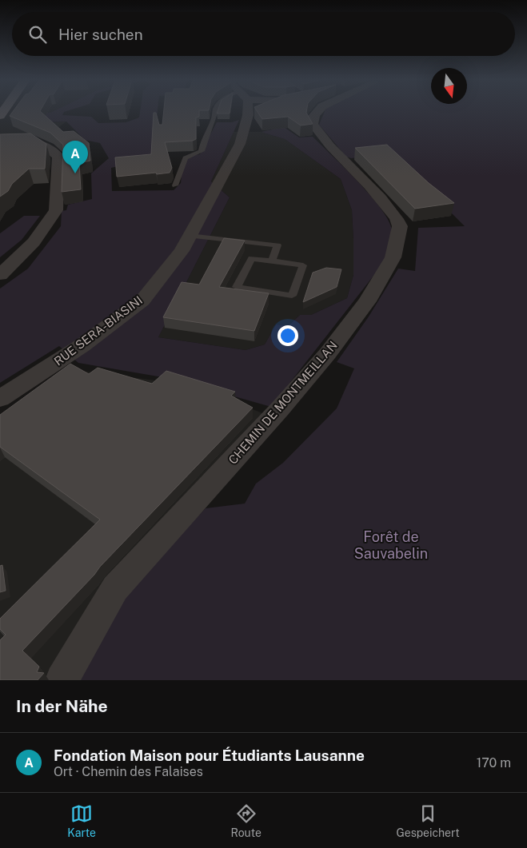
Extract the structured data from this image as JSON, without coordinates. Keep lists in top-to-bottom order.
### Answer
{
  "streets": {
    "street": ["RUE SERA-BIASINI", "CHEMIN DE MONTMEILLAN"]
  },
  "parks": ["Forêt de Sauvabelin"],
  "north": "bottom",
  "page": {
    "search": "Hier suchen",
    "pins": "A",
    "heading": "In der Nähe",
    "list": [
      {
        "mark": "A",
        "name": "Fondation Maison pour Étudiants Lausanne",
        "note": "Ort · Chemin des Falaises",
        "value": "170 m"
      }
    ],
    "nav": ["Karte", "Route", "Gespeichert"]
  }
}
